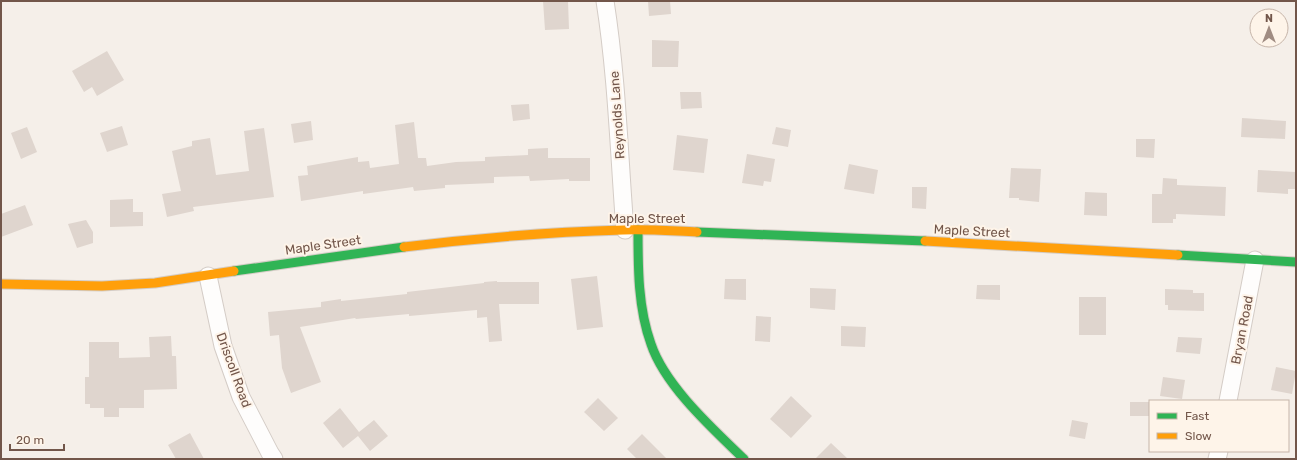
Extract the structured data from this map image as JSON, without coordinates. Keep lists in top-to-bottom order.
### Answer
{
  "streets": {
    "street": [
      "Reynolds Lane",
      "Maple Street",
      "Bryan Road",
      "Driscoll Road"
    ]
  },
  "crossings": [
    ["Reynolds Lane", "Maple Street"],
    ["Maple Street", "Bryan Road"],
    ["Maple Street", "Driscoll Road"]
  ],
  "legend": ["Fast", "Slow"],
  "scale_bar": "20 m",
  "north": "top"
}
